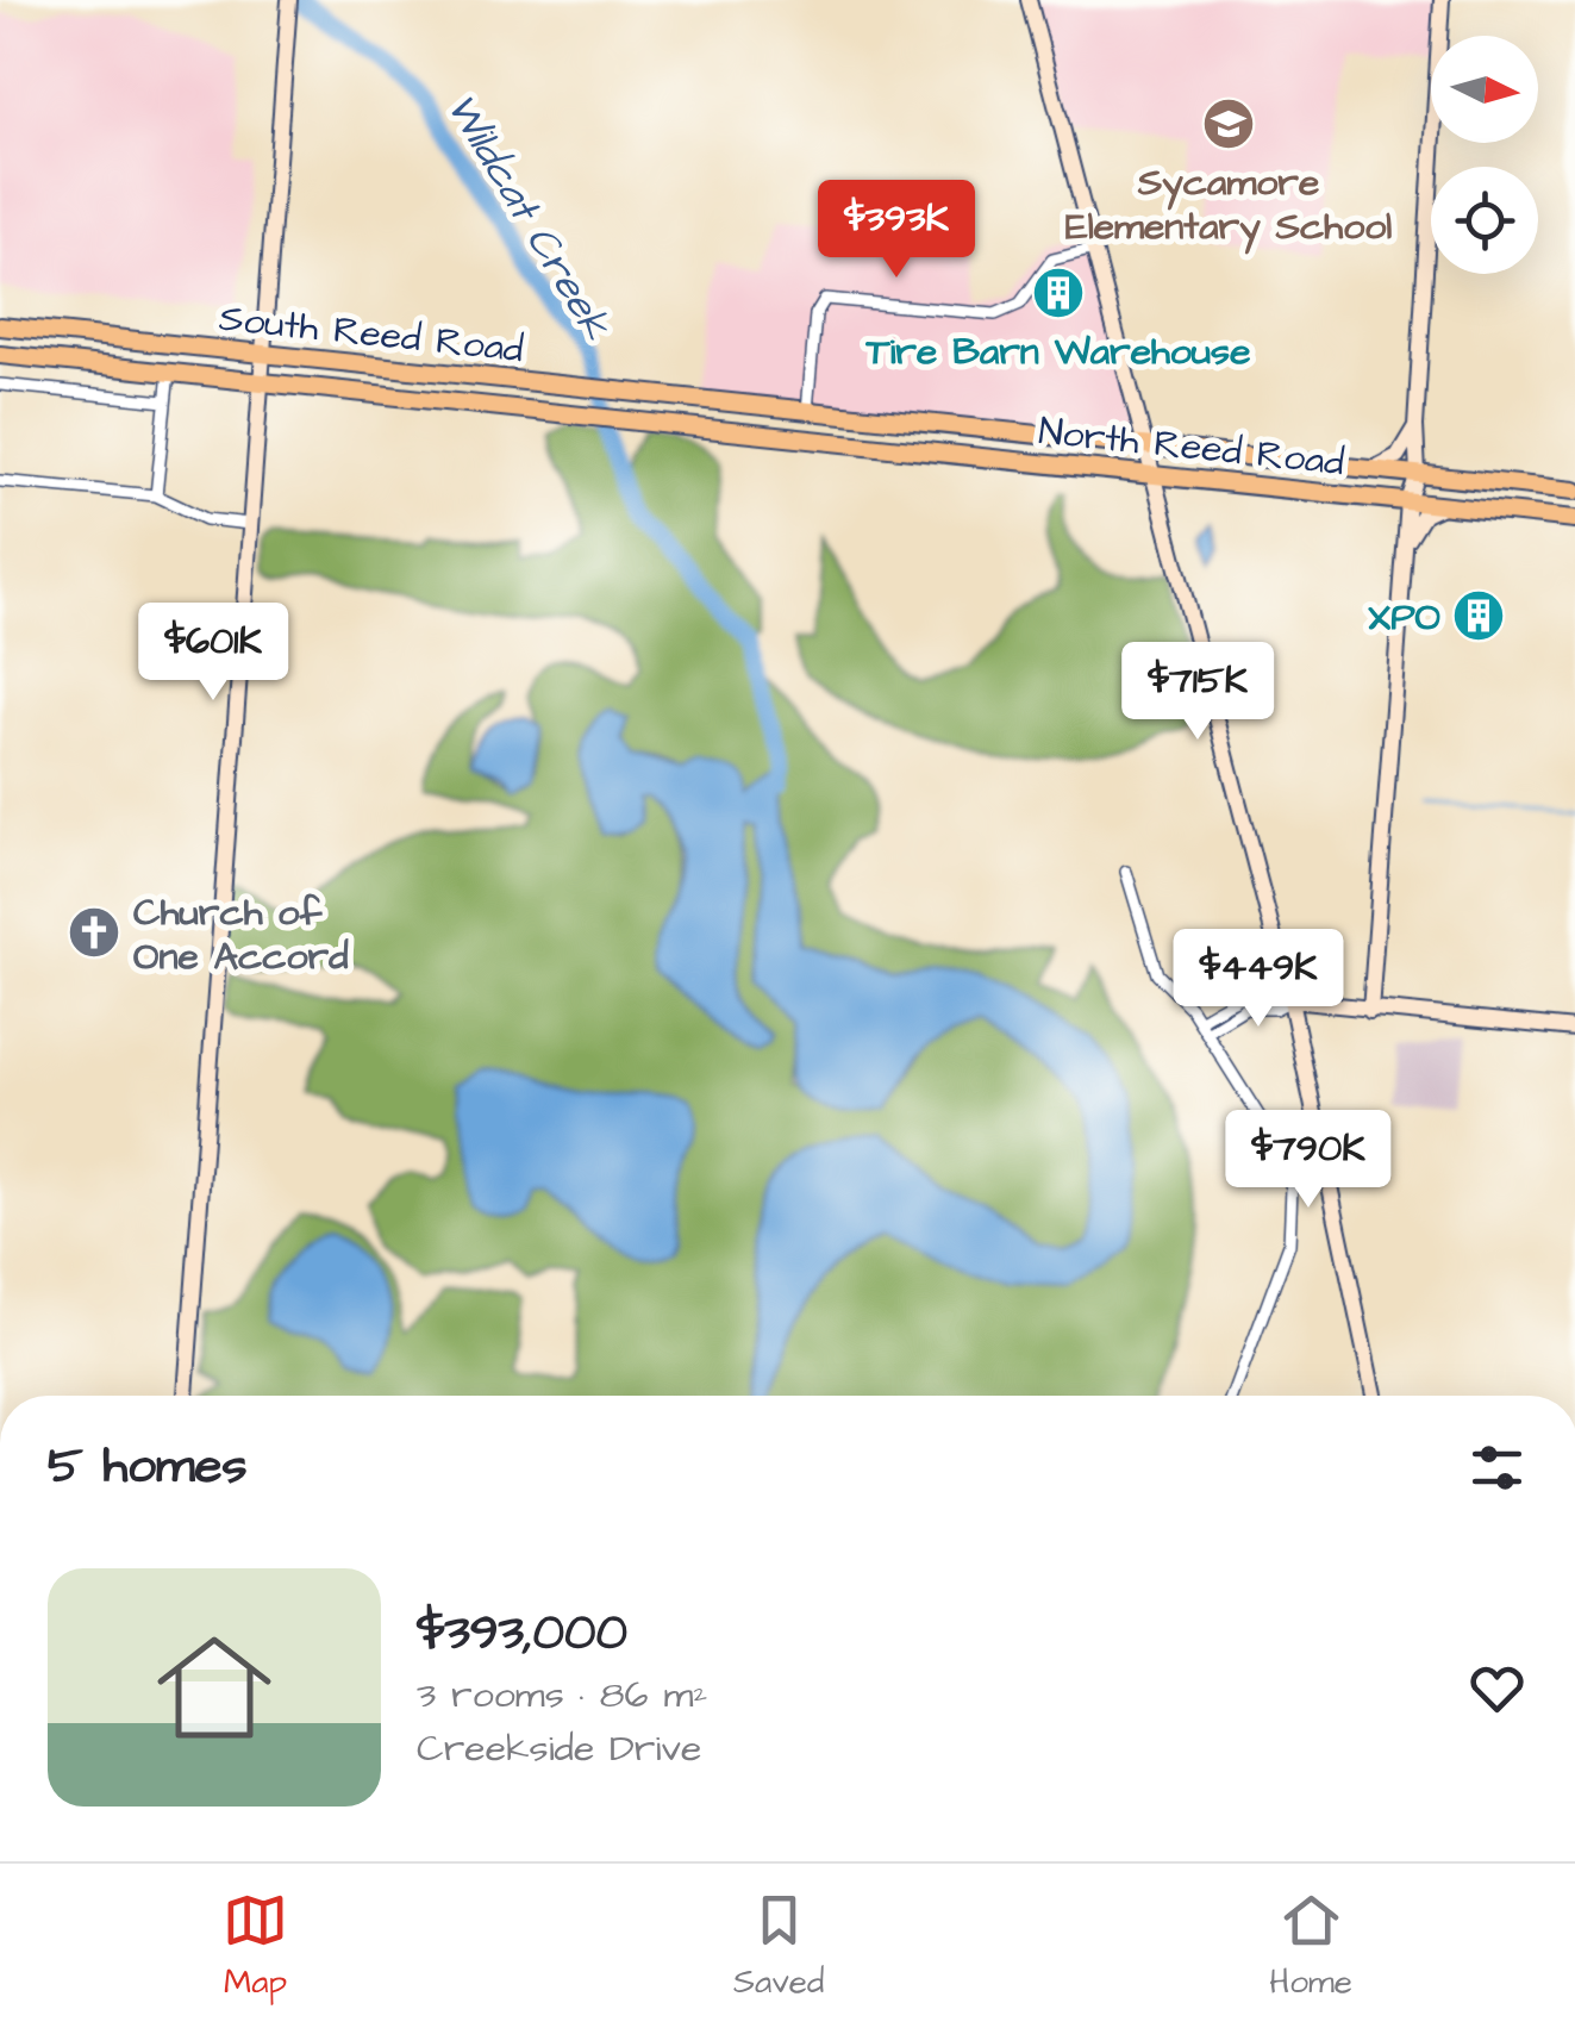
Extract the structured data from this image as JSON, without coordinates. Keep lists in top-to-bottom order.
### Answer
{
  "streets": {
    "main road": ["South Reed Road", "North Reed Road"]
  },
  "crossings": [
    ["South Reed Road", "North Reed Road"]
  ],
  "water": ["Wildcat Creek"],
  "places": {
    "school or university": ["Sycamore Elementary School"],
    "building": ["Tire Barn Warehouse", "XPO"],
    "church": ["Church of One Accord"]
  },
  "north": "right",
  "page": {
    "price": [
      "$393K",
      "$601K",
      "$715K",
      "$449K",
      "$790K"
    ],
    "heading": "5 homes",
    "list": [
      {
        "name": "$393,000",
        "note": "3 rooms · 86 m² · Creekside Drive"
      }
    ],
    "tabs": ["Map", "Saved", "Home"]
  }
}
